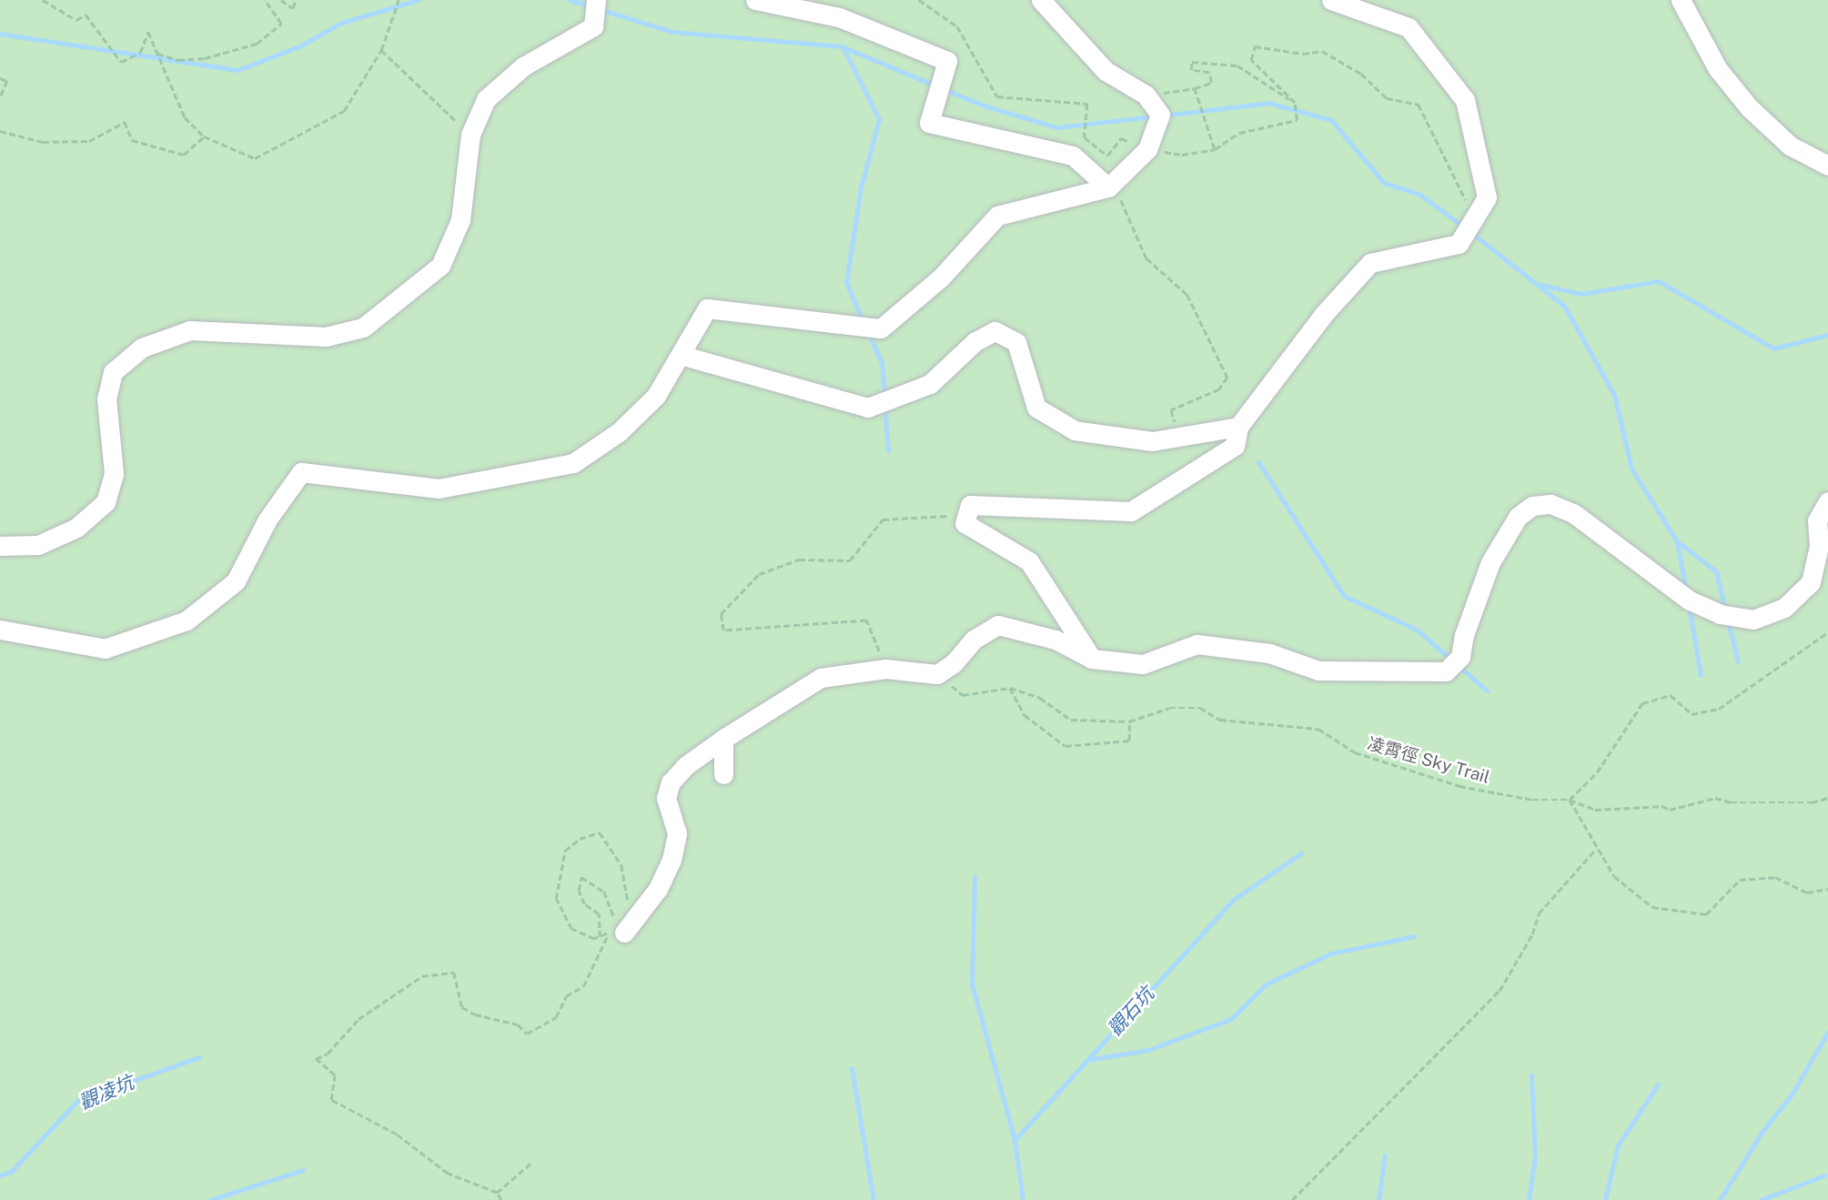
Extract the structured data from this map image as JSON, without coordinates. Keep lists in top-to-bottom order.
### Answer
{
  "streets": {
    "path": ["凌霄徑 Sky Trail"]
  },
  "water": ["觀石坑", "觀凌坑"]
}
